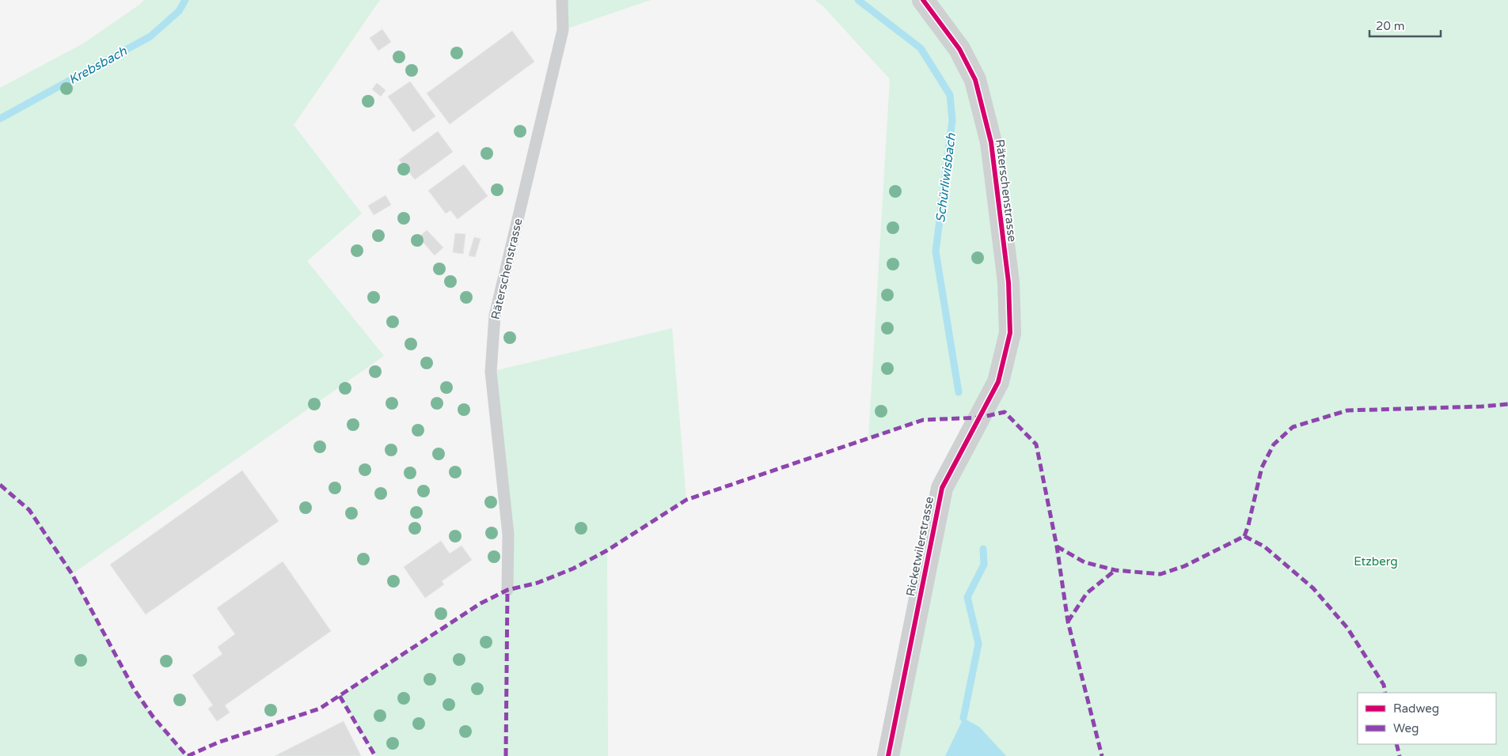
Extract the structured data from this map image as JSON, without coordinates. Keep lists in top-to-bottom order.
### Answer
{
  "streets": {
    "street": ["Räterschenstrasse", "Ricketwilerstrasse"]
  },
  "crossings": [
    ["Räterschenstrasse", "Ricketwilerstrasse"]
  ],
  "water": ["Krebsbach", "Schürliwisbach"],
  "parks": ["Etzberg"],
  "legend": ["Radweg", "Weg"],
  "scale_bar": "20 m"
}
